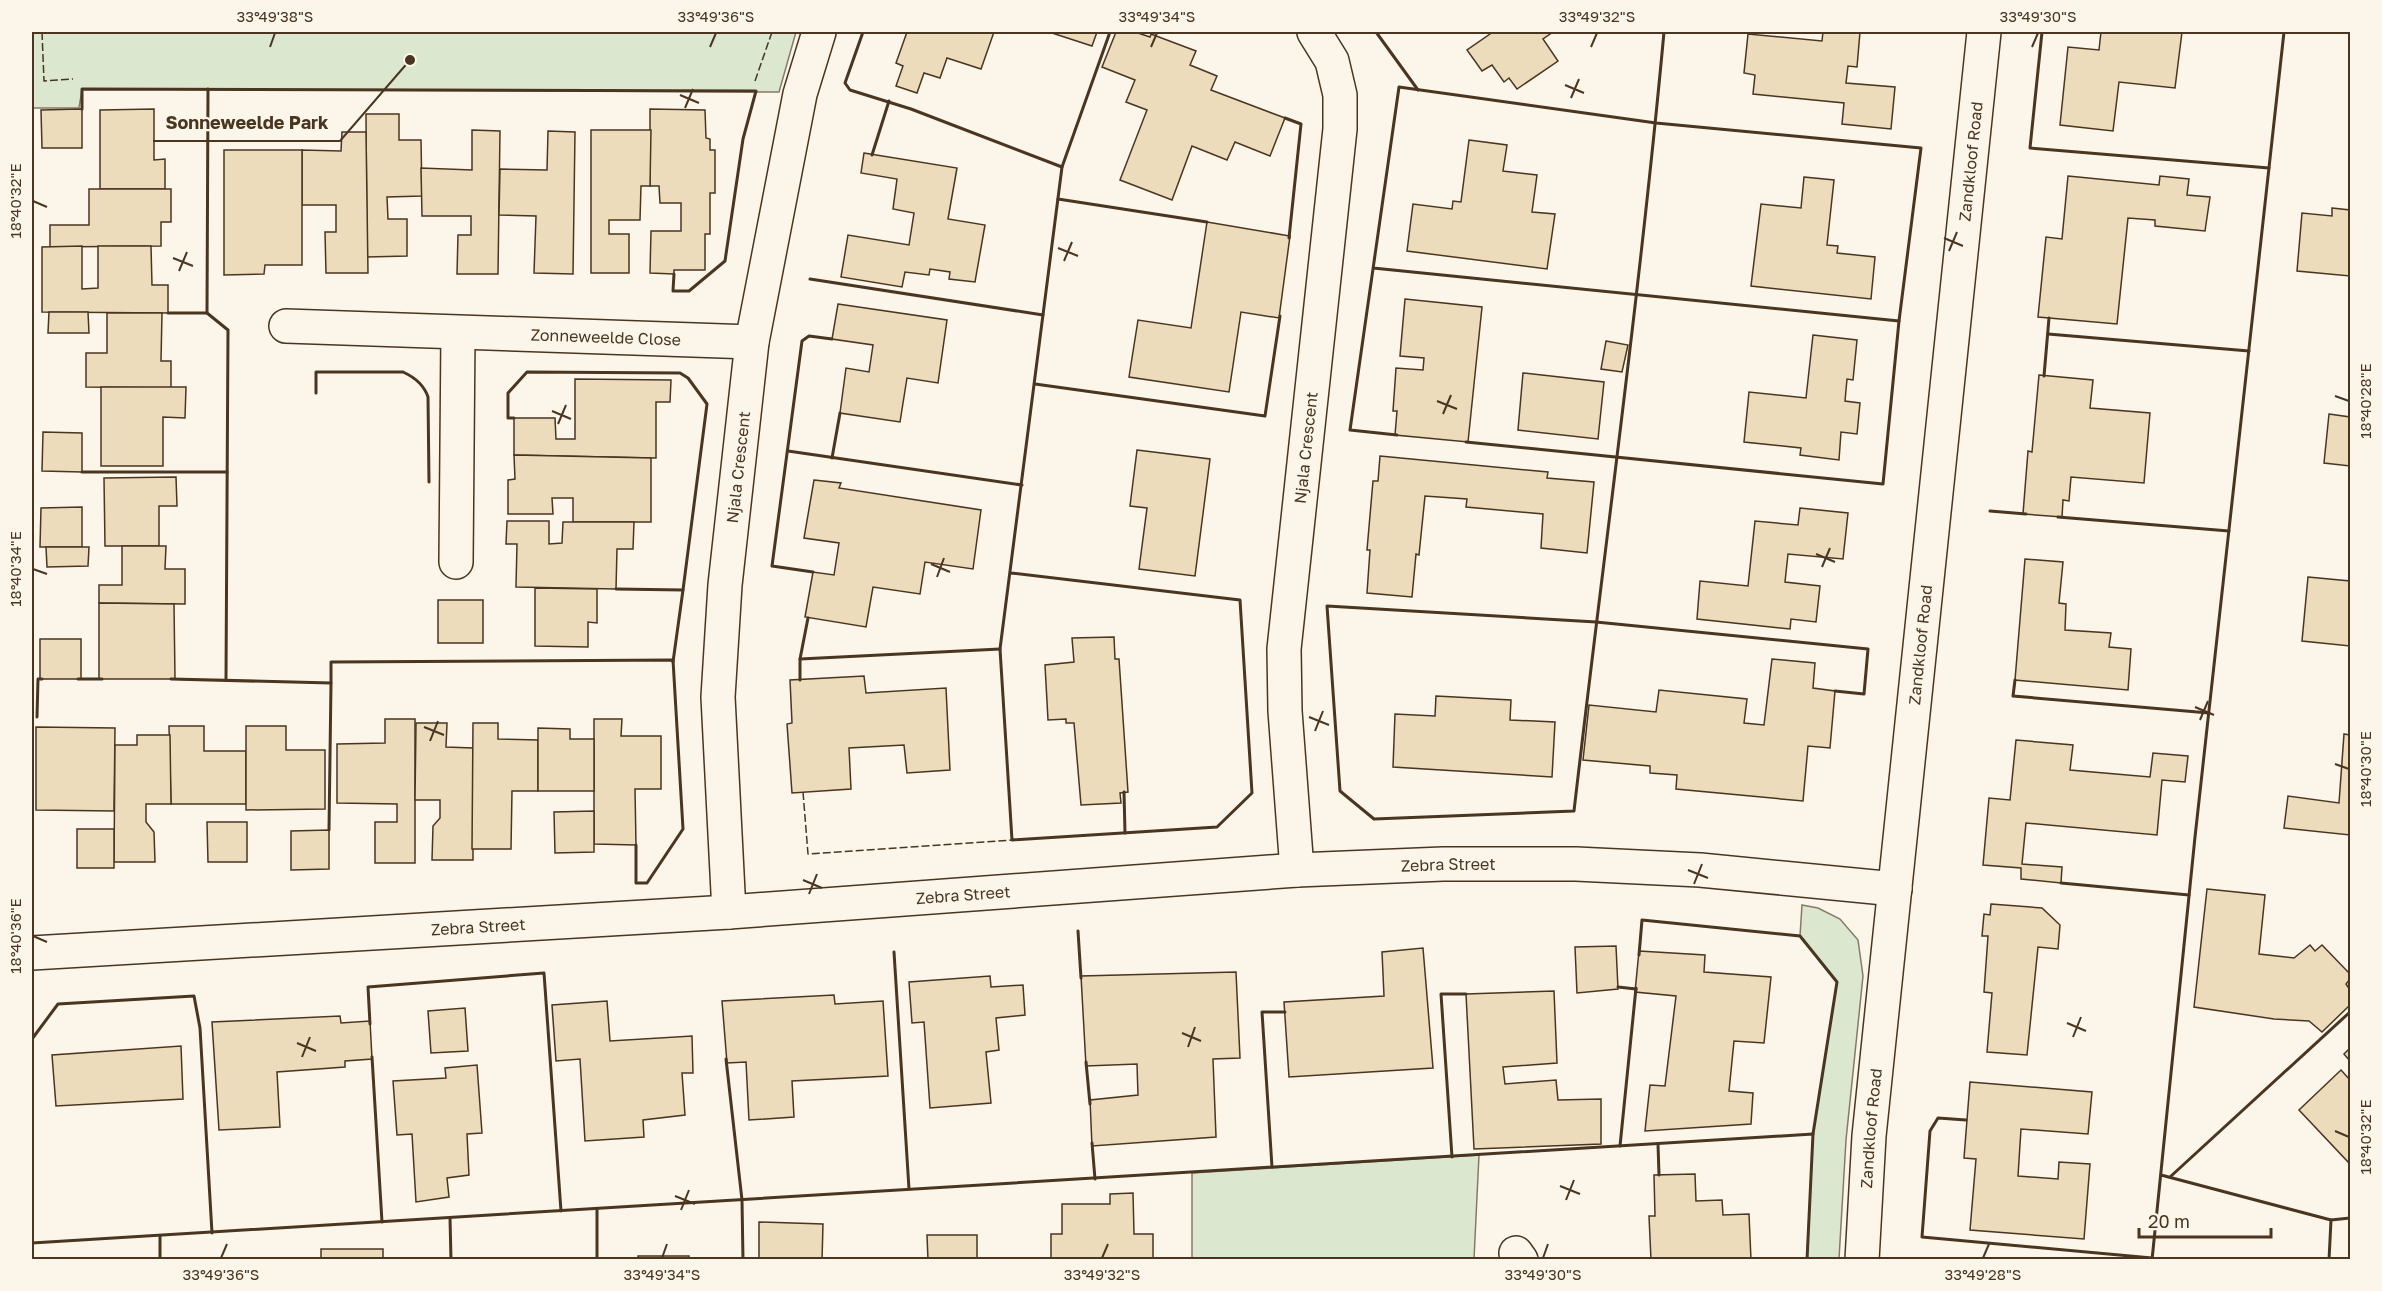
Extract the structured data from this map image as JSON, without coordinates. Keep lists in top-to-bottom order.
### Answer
{
  "streets": {
    "street": [
      "Zandkloof Road",
      "Zonneweelde Close",
      "Njala Crescent",
      "Zebra Street"
    ]
  },
  "crossings": [
    ["Zandkloof Road", "Zebra Street"],
    ["Zonneweelde Close", "Njala Crescent"],
    ["Njala Crescent", "Zebra Street"]
  ],
  "places": ["Sonneweelde Park"],
  "scale_bar": "20 m",
  "coordinates": [
    "33°49'38\"S",
    "33°49'36\"S",
    "33°49'34\"S",
    "33°49'32\"S",
    "33°49'30\"S",
    "18°40'32\"E",
    "18°40'28\"E",
    "18°40'34\"E",
    "18°40'30\"E",
    "18°40'36\"E",
    "33°49'28\"S"
  ]
}
